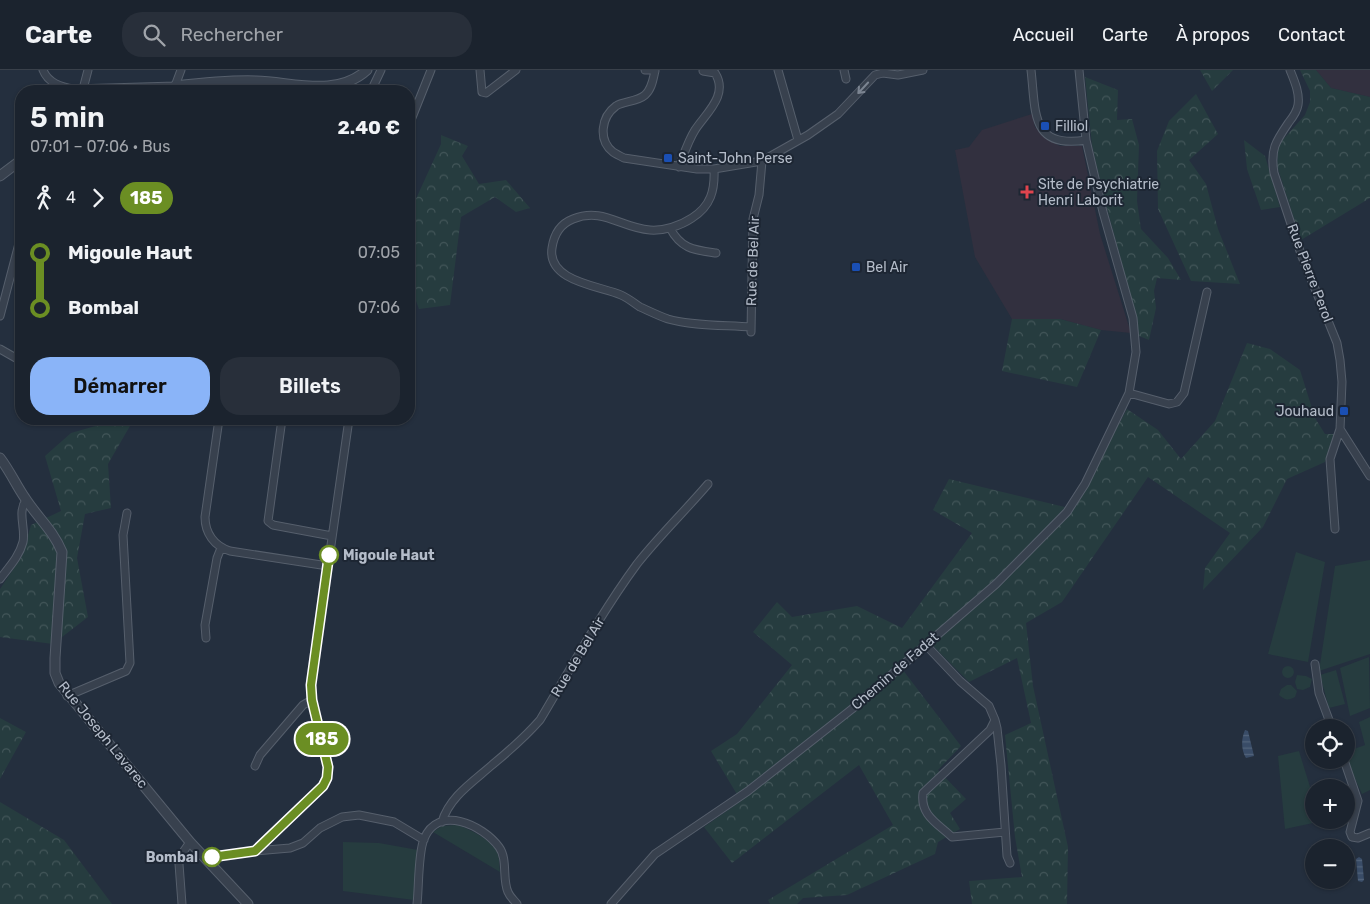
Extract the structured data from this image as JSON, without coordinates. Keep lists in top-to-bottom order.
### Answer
{
  "streets": {
    "street": [
      "Rue de Bel Air",
      "Rue Pierre Perol",
      "Chemin de Fadat",
      "Rue Joseph Lavarec"
    ]
  },
  "places": {
    "transit": [
      "Filliol",
      "Saint-John Perse",
      "Bel Air",
      "Jouhaud"
    ],
    "health": ["Site de Psychiatrie Henri Laborit"],
    "other": ["Migoule Haut", "Bombal"]
  },
  "lines": ["bus line 185"],
  "page": {
    "header": "Carte",
    "search": "Rechercher",
    "nav": [
      "Accueil",
      "Carte",
      "À propos",
      "Contact"
    ],
    "on_map": "185",
    "heading": ["5 min", "07:01 – 07:06 · Bus", "2.40 €"],
    "legs": ["4", "185"],
    "list": [
      {
        "name": "Migoule Haut",
        "value": "07:05"
      },
      {
        "name": "Bombal",
        "value": "07:06"
      }
    ],
    "buttons": ["Démarrer", "Billets"],
    "map_buttons": ["+", "−"]
  }
}
